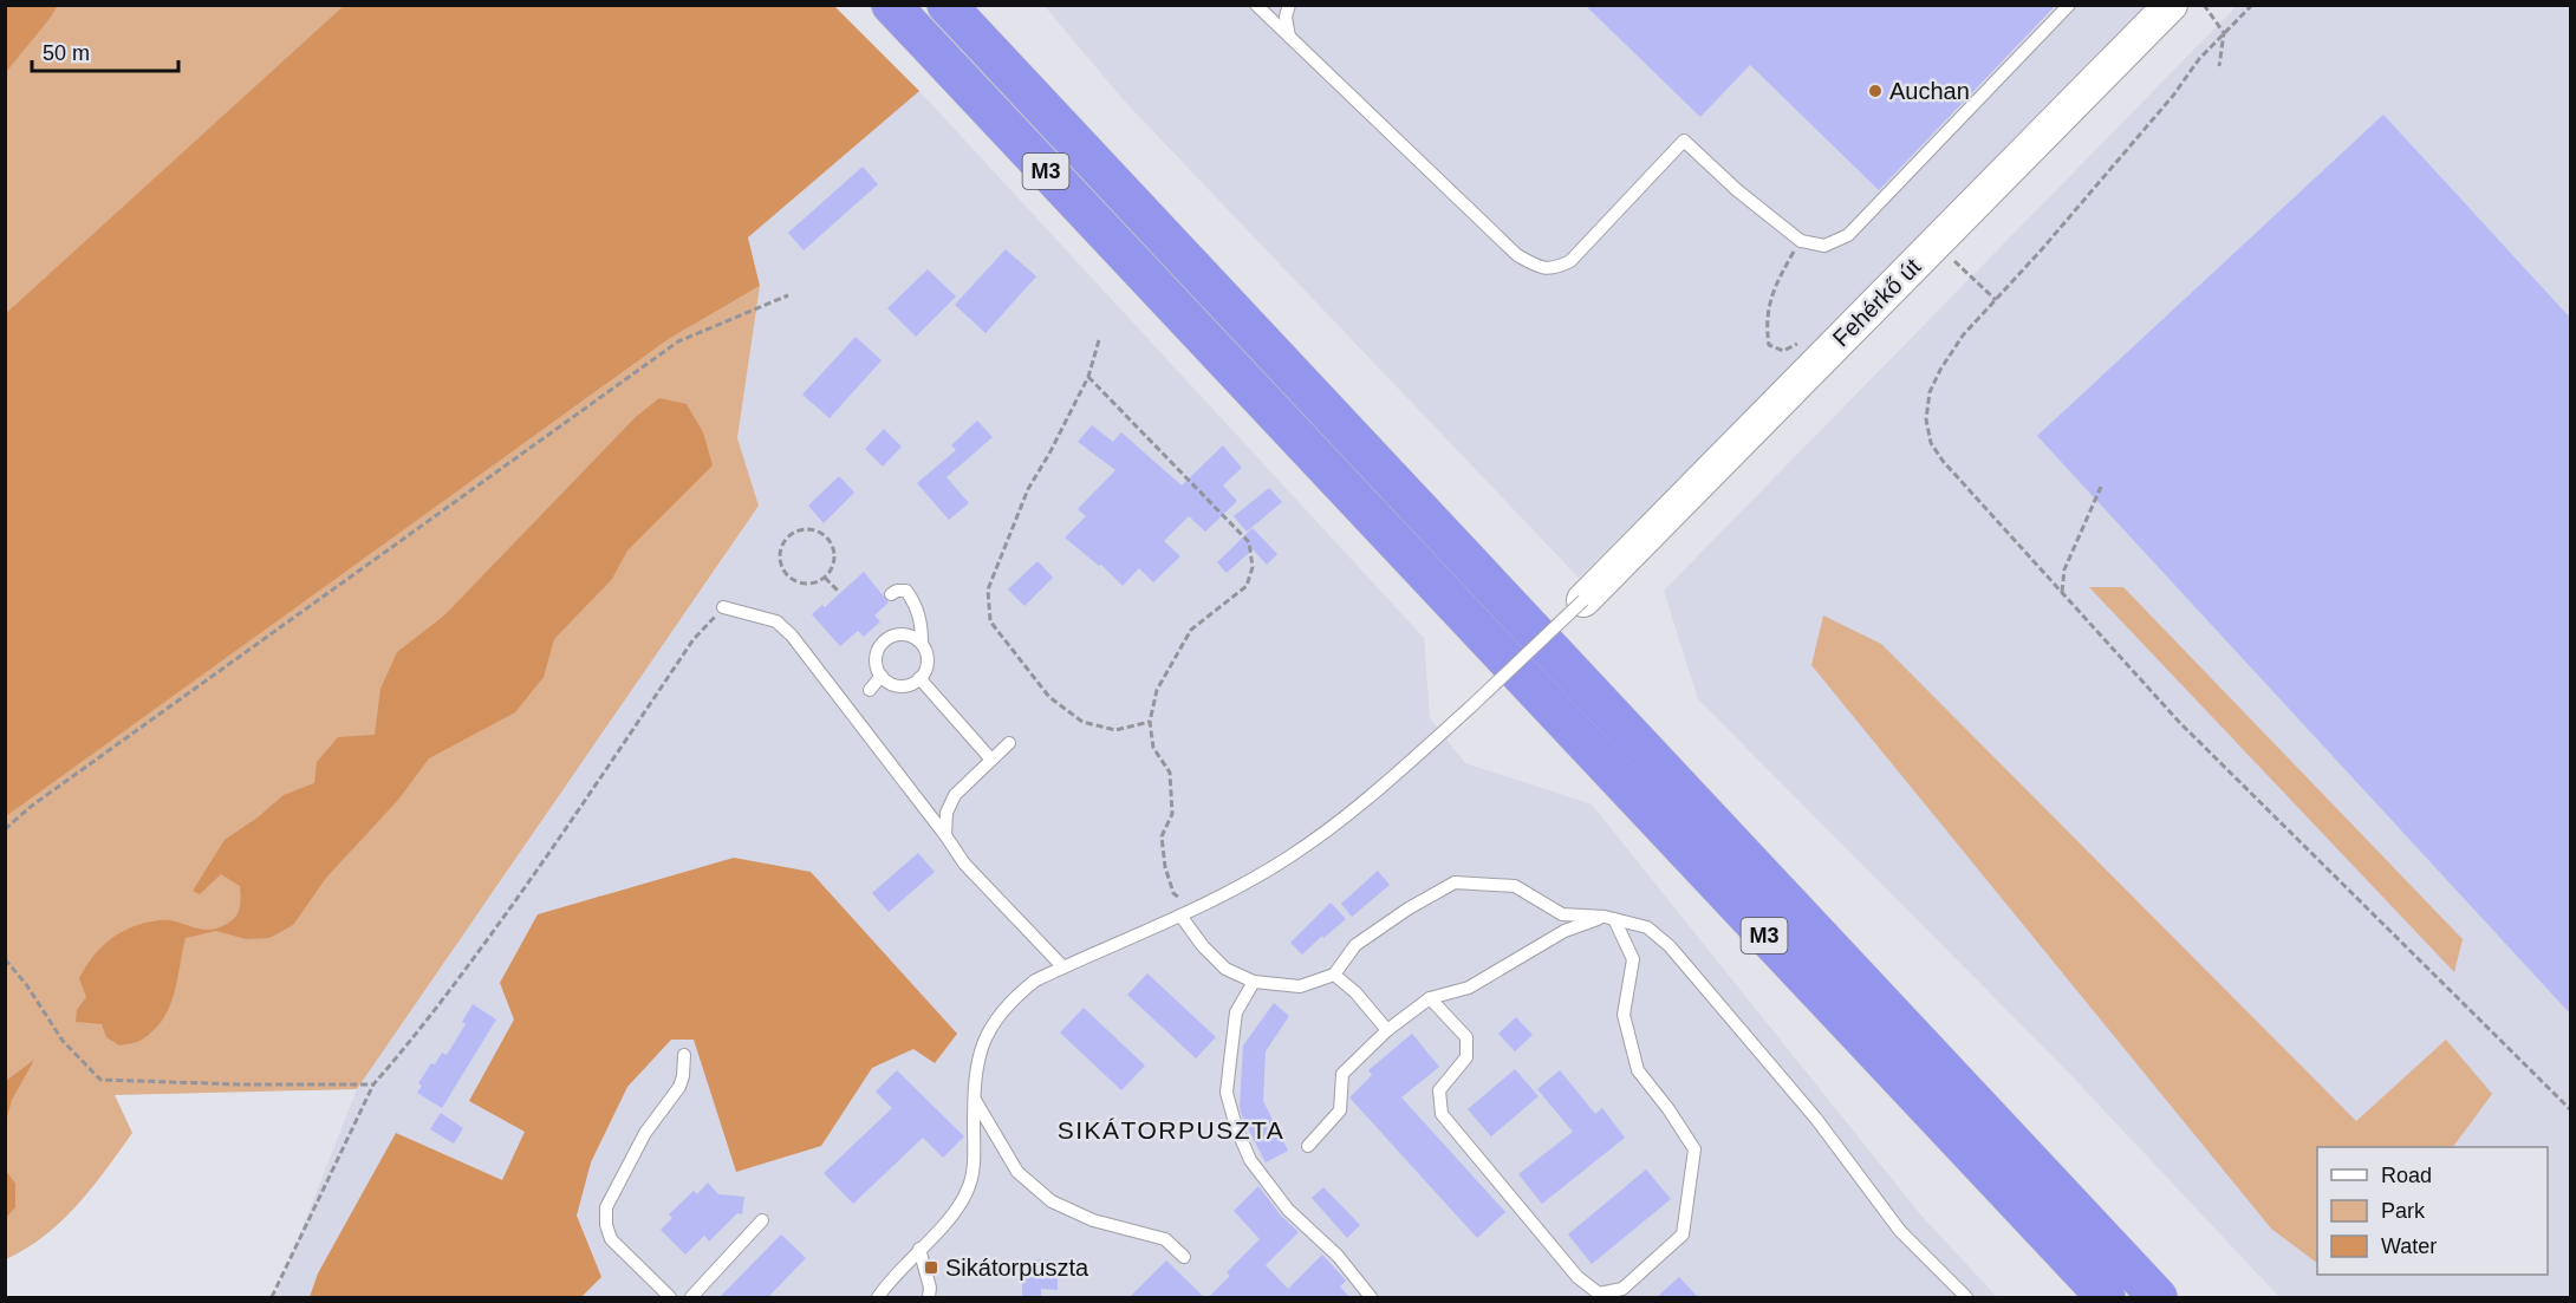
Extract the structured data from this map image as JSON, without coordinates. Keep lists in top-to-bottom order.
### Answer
{
  "streets": {
    "highway": ["M3"],
    "street": ["Fehérkő út"]
  },
  "districts": ["SIKÁTORPUSZTA"],
  "places": {
    "other": ["Auchan"],
    "transit": ["Sikátorpuszta"]
  },
  "legend": ["Road", "Park", "Water"],
  "scale_bar": "50 m"
}
